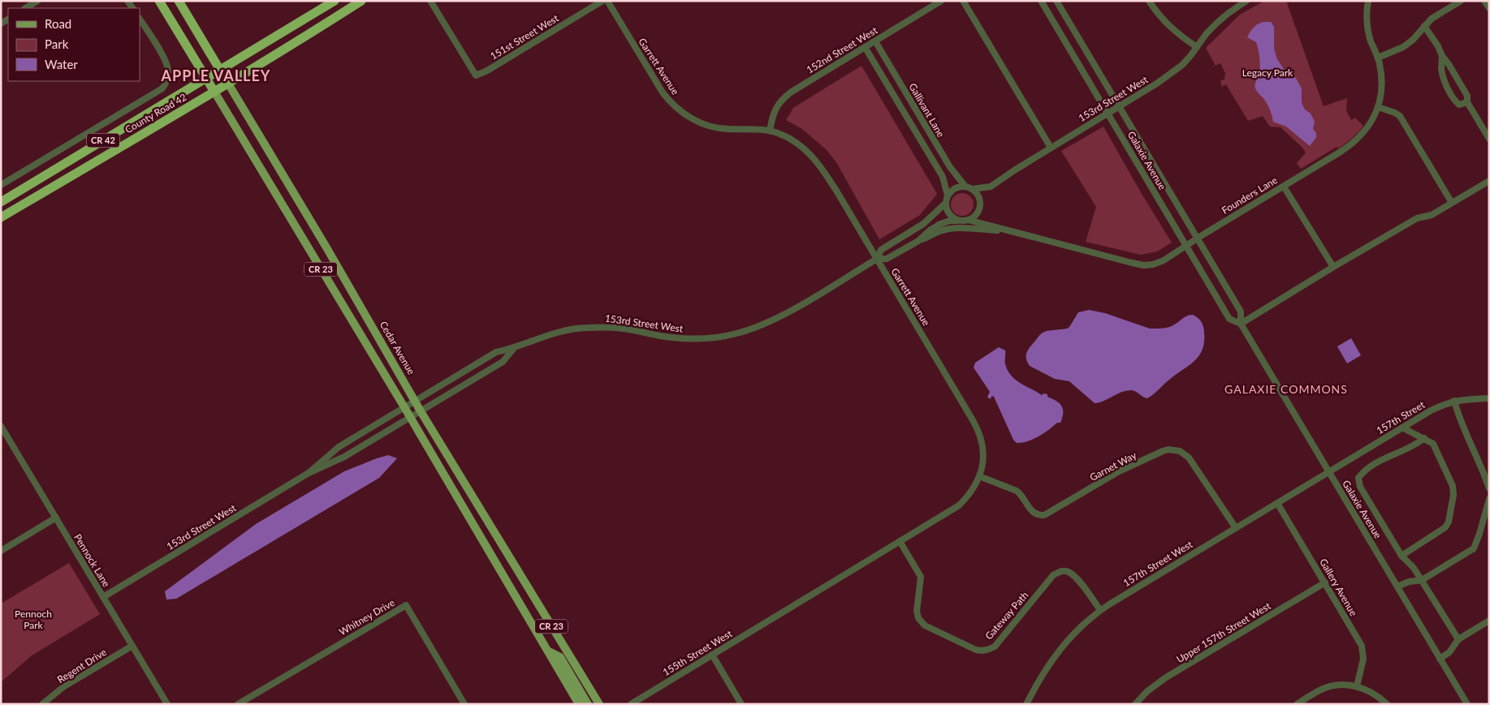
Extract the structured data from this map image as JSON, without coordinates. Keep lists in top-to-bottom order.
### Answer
{
  "streets": {
    "highway": [
      "County Road 42",
      "CR 42",
      "CR 23",
      "Cedar Avenue"
    ],
    "street": [
      "151st Street West",
      "152nd Street West",
      "Garrett Avenue",
      "153rd Street West",
      "Gallivant Lane",
      "Galaxie Avenue",
      "Founders Lane",
      "157th Street",
      "Garnet Way",
      "Pennock Lane",
      "157th Street West",
      "Gallery Avenue",
      "Gateway Path",
      "Whitney Drive",
      "Upper 157th Street West",
      "155th Street West",
      "Regent Drive"
    ]
  },
  "crossings": [
    ["152nd Street West", "Garrett Avenue"],
    ["152nd Street West", "Gallivant Lane"],
    ["Garrett Avenue", "153rd Street West"],
    ["Garrett Avenue", "Garnet Way"],
    ["Garrett Avenue", "Gateway Path"],
    ["Garrett Avenue", "155th Street West"],
    ["153rd Street West", "Gallivant Lane"],
    ["153rd Street West", "Galaxie Avenue"],
    ["153rd Street West", "Founders Lane"],
    ["153rd Street West", "CR 23"],
    ["153rd Street West", "Cedar Avenue"],
    ["153rd Street West", "Pennock Lane"],
    ["Gallivant Lane", "Founders Lane"],
    ["County Road 42", "CR 23"],
    ["County Road 42", "Cedar Avenue"],
    ["Galaxie Avenue", "Founders Lane"],
    ["Galaxie Avenue", "157th Street"],
    ["Galaxie Avenue", "157th Street West"],
    ["157th Street", "157th Street West"],
    ["Garnet Way", "157th Street West"],
    ["Pennock Lane", "Regent Drive"],
    ["157th Street West", "Gallery Avenue"],
    ["157th Street West", "Gateway Path"],
    ["Gallery Avenue", "Upper 157th Street West"]
  ],
  "districts": ["APPLE VALLEY", "GALAXIE COMMONS"],
  "parks": ["Legacy Park", "Pennoch Park"],
  "legend": ["Road", "Park", "Water"]
}
